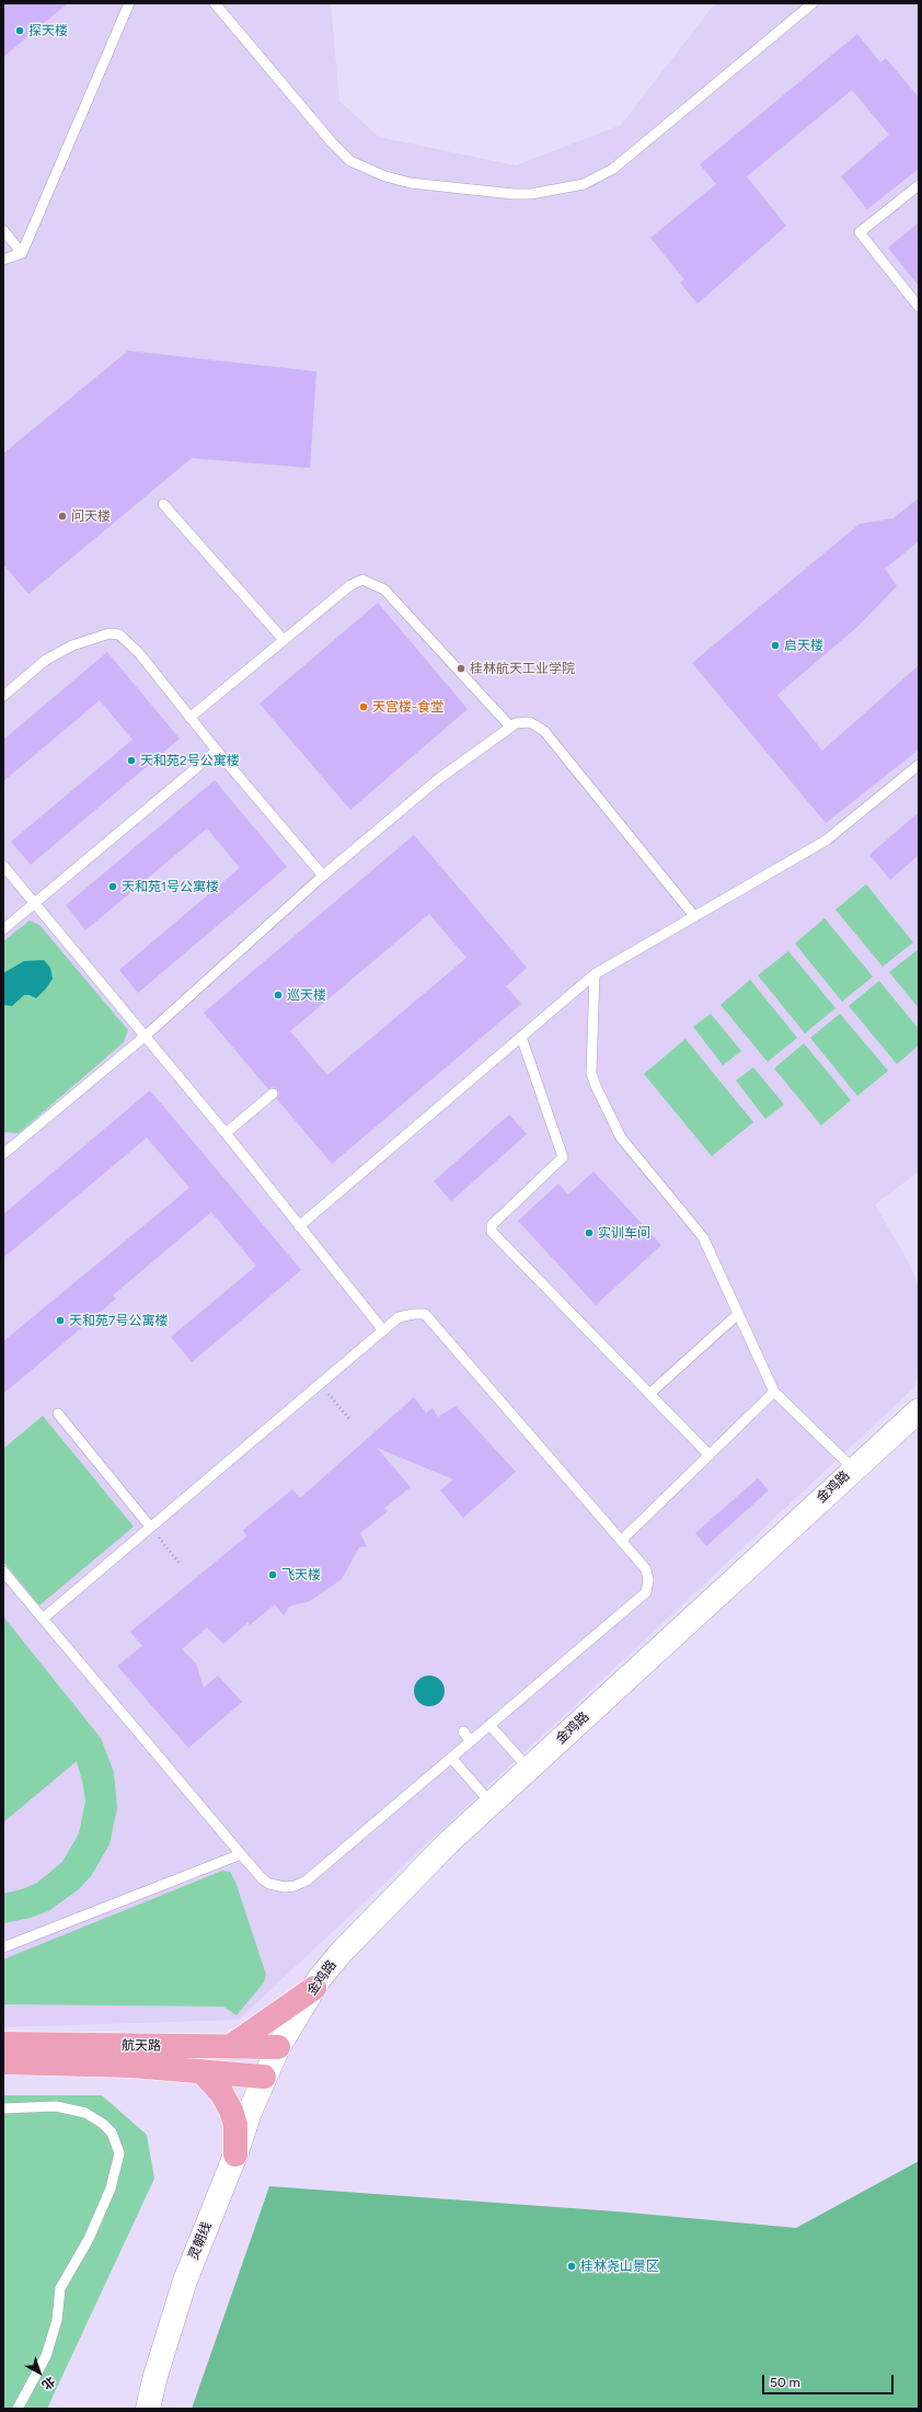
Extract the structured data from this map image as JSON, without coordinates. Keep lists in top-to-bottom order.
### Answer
{
  "streets": {
    "main road": ["金鸡路", "航天路", "灵朝线"]
  },
  "crossings": [
    ["金鸡路", "航天路"],
    ["金鸡路", "灵朝线"],
    ["航天路", "灵朝线"]
  ],
  "places": [
    "探天楼",
    "问天楼",
    "启天楼",
    "桂林航天工业学院",
    "天宫楼-食堂",
    "天和苑2号公寓楼",
    "天和苑1号公寓楼",
    "巡天楼",
    "实训车间",
    "天和苑7号公寓楼",
    "飞天楼",
    "桂林尧山景区"
  ],
  "scale_bar": "50 m",
  "north": "bottom right"
}
